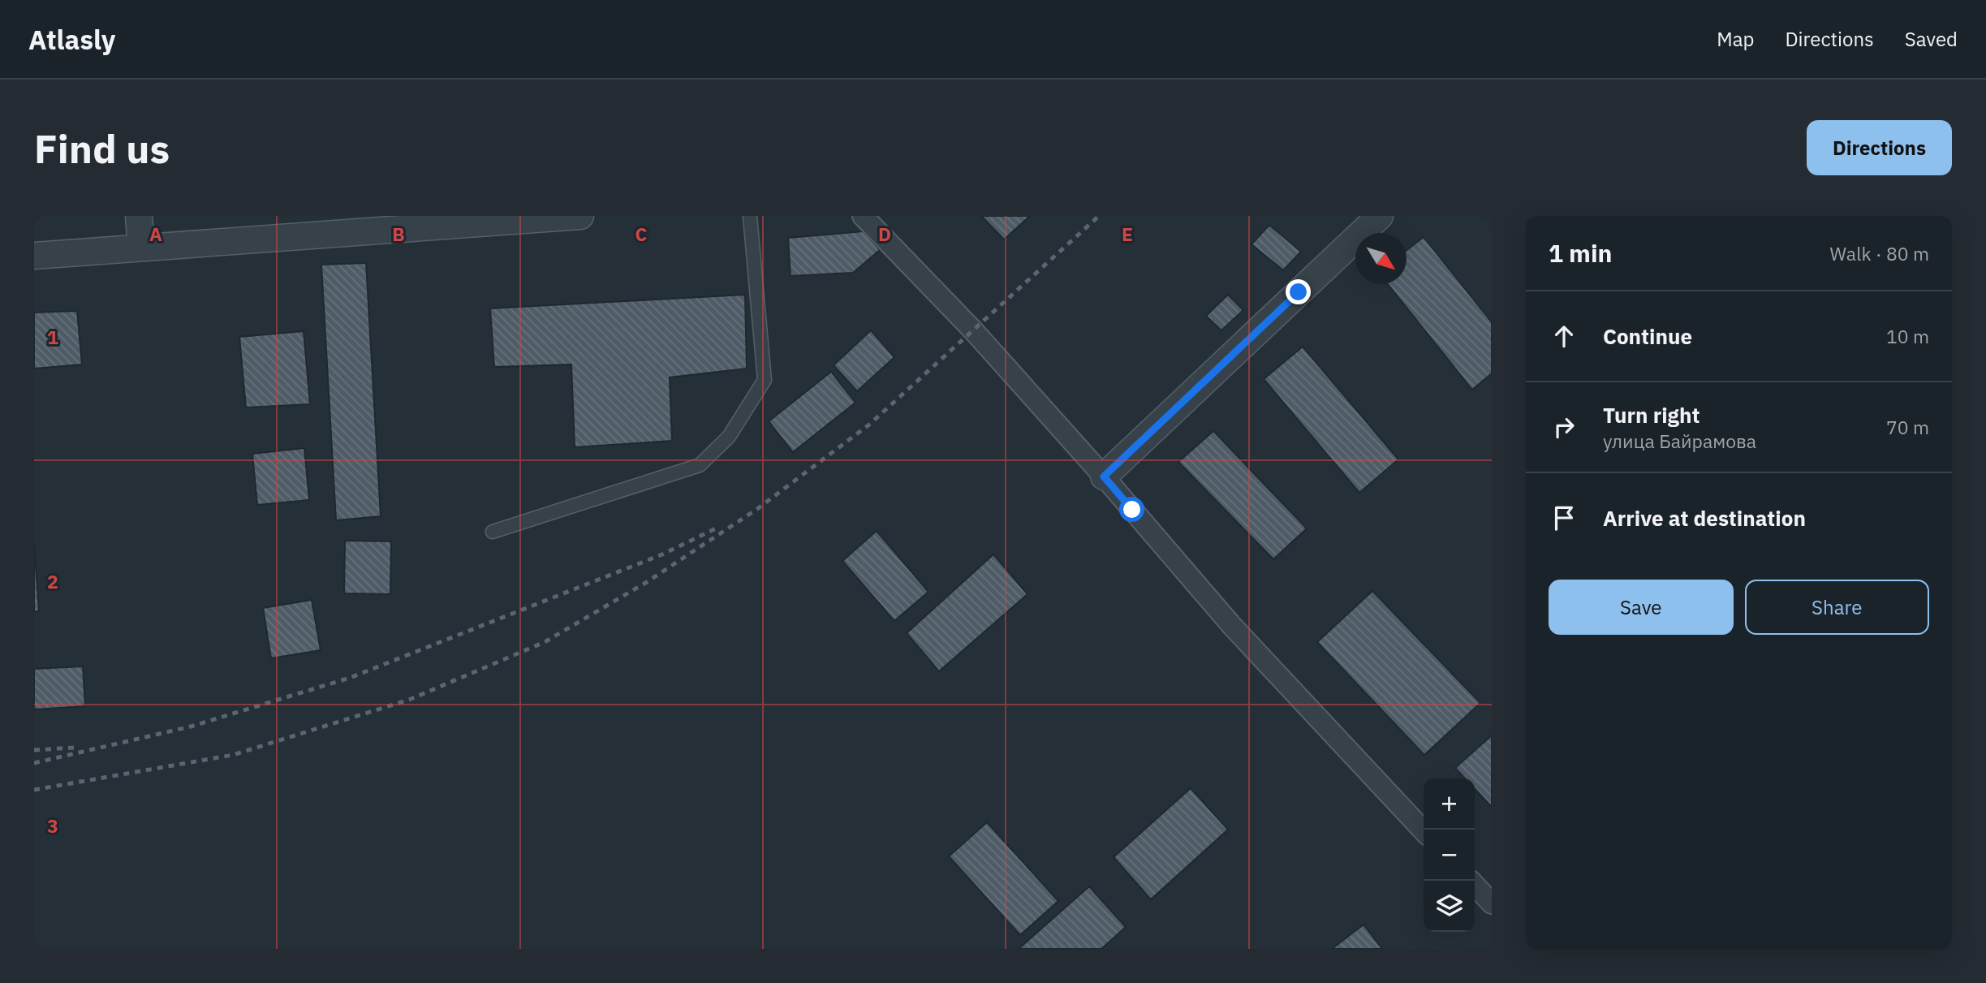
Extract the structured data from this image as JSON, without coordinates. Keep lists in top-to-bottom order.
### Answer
{
  "north": "bottom right",
  "page": {
    "header": "Atlasly",
    "nav": ["Map", "Directions", "Saved"],
    "buttons": [
      "Directions",
      ["Save", "Share"]
    ],
    "title": "Find us",
    "heading": ["1 min", "Walk · 80 m"],
    "list": [
      ["Continue", "10 m"],
      ["Turn right", "улица Байрамова", "70 m"],
      "Arrive at destination"
    ],
    "map_buttons": ["+", "−"]
  },
  "grid": {
    "columns": [
      "A",
      "B",
      "C",
      "D",
      "E"
    ],
    "rows": ["1", "2", "3"]
  }
}
